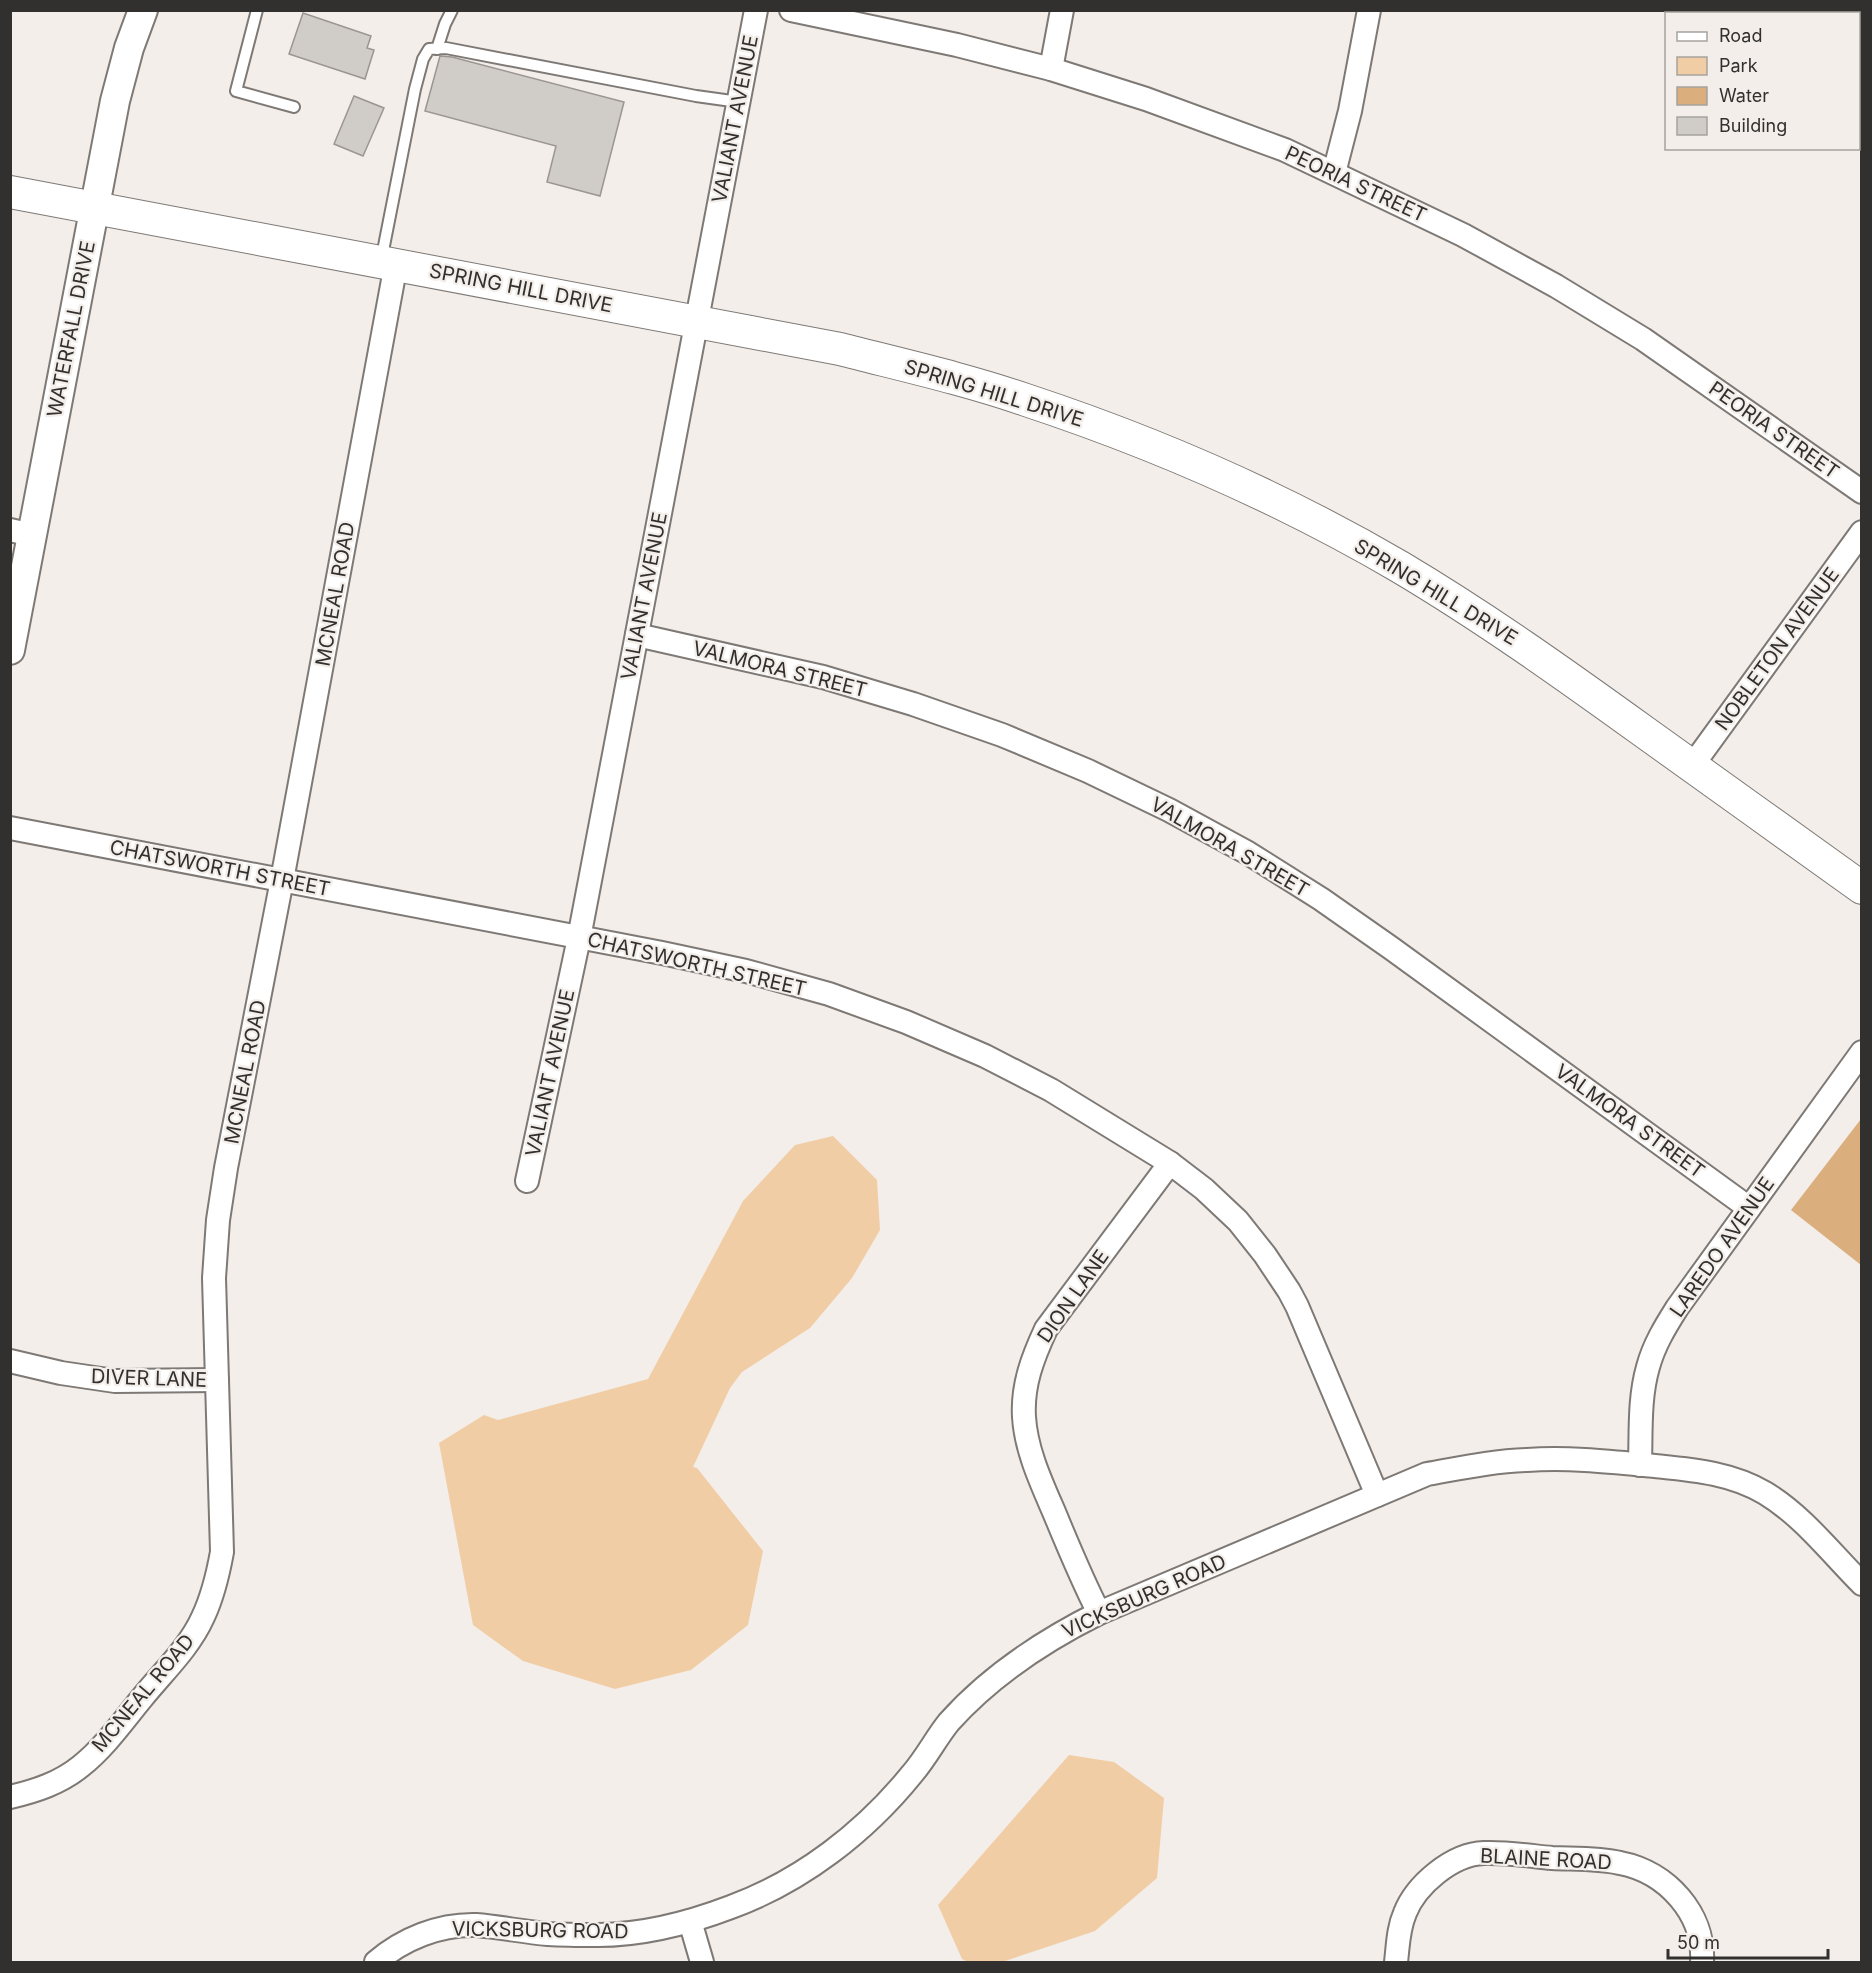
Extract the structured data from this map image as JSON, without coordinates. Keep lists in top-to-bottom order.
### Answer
{
  "streets": {
    "main road": ["SPRING HILL DRIVE"],
    "street": [
      "VALIANT AVENUE",
      "PEORIA STREET",
      "WATERFALL DRIVE",
      "MCNEAL ROAD",
      "NOBLETON AVENUE",
      "VALMORA STREET",
      "CHATSWORTH STREET",
      "LAREDO AVENUE",
      "DION LANE",
      "DIVER LANE",
      "VICKSBURG ROAD",
      "BLAINE ROAD"
    ]
  },
  "crossings": [
    ["VALIANT AVENUE", "SPRING HILL DRIVE"],
    ["VALIANT AVENUE", "VALMORA STREET"],
    ["VALIANT AVENUE", "CHATSWORTH STREET"],
    ["SPRING HILL DRIVE", "WATERFALL DRIVE"],
    ["SPRING HILL DRIVE", "MCNEAL ROAD"],
    ["SPRING HILL DRIVE", "NOBLETON AVENUE"],
    ["MCNEAL ROAD", "CHATSWORTH STREET"],
    ["MCNEAL ROAD", "DIVER LANE"],
    ["VALMORA STREET", "LAREDO AVENUE"],
    ["CHATSWORTH STREET", "DION LANE"],
    ["CHATSWORTH STREET", "VICKSBURG ROAD"],
    ["LAREDO AVENUE", "VICKSBURG ROAD"],
    ["DION LANE", "VICKSBURG ROAD"]
  ],
  "legend": [
    "Road",
    "Park",
    "Water",
    "Building"
  ],
  "scale_bar": "50 m"
}
